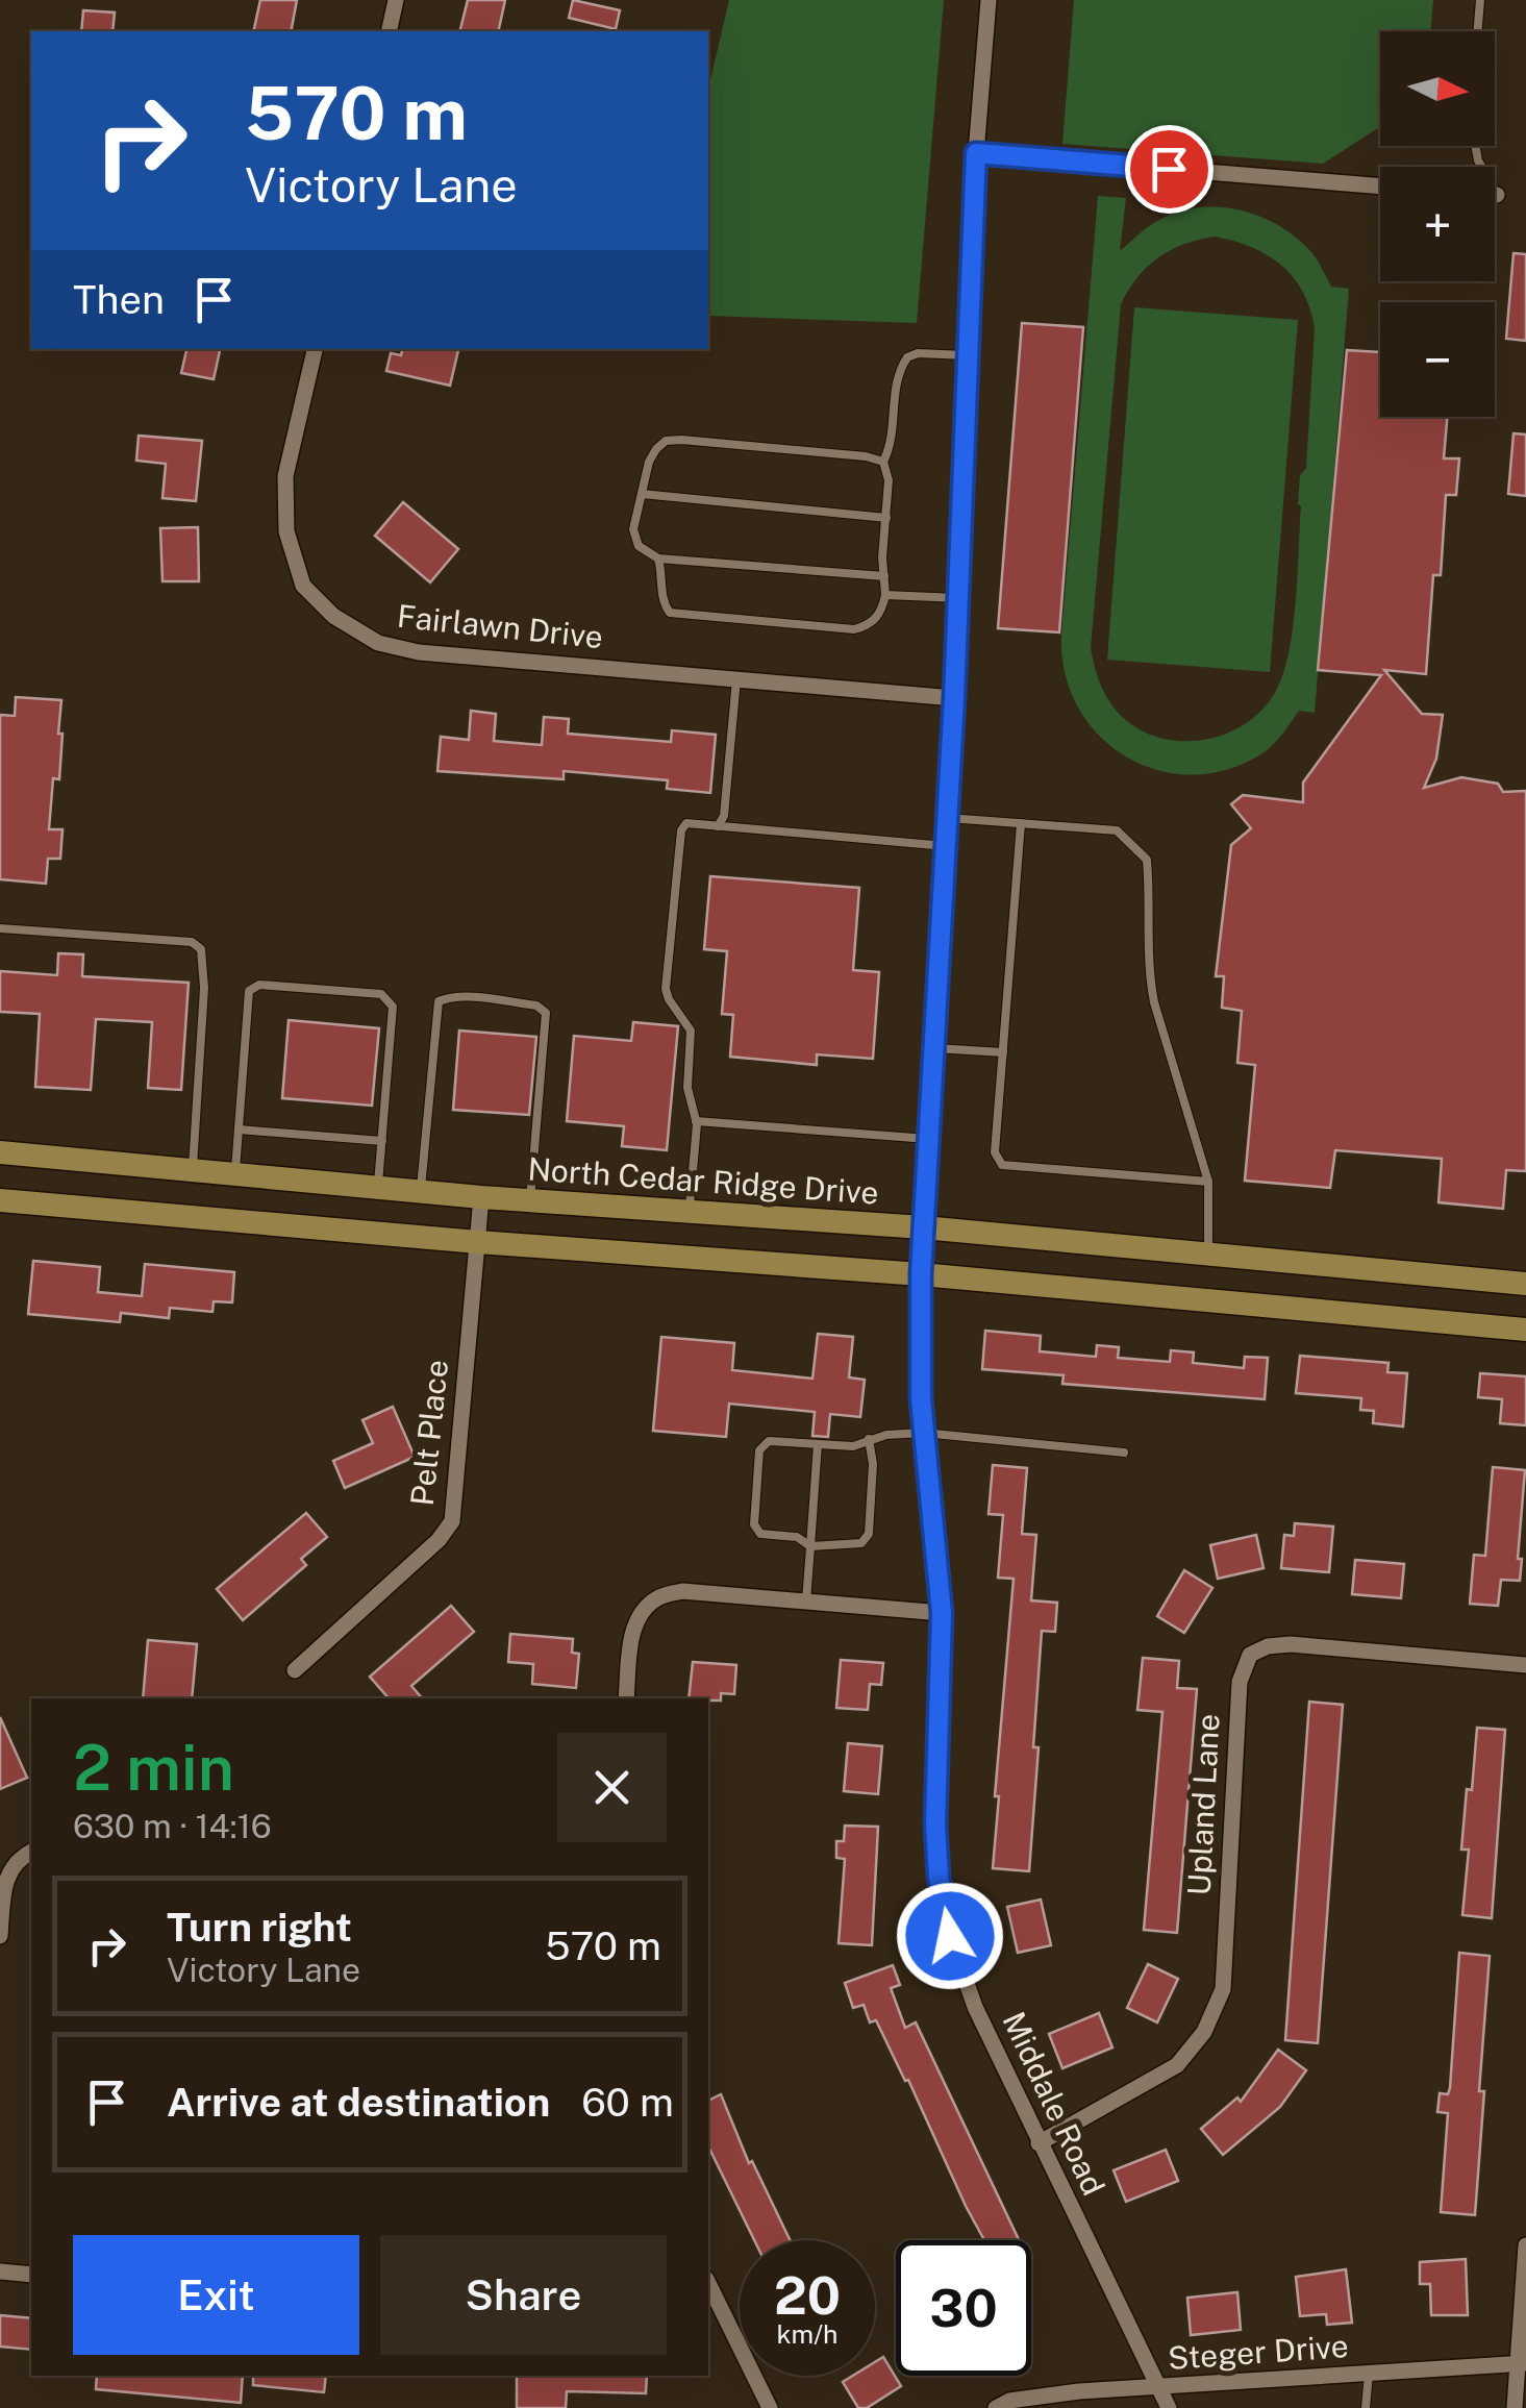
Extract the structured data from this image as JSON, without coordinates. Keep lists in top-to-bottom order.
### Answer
{
  "streets": {
    "main road": ["North Cedar Ridge Drive"],
    "street": [
      "Fairlawn Drive",
      "Pelt Place",
      "Upland Lane",
      "Middale Road",
      "Steger Drive"
    ]
  },
  "crossings": [
    ["Fairlawn Drive", "Middale Road"],
    ["North Cedar Ridge Drive", "Pelt Place"],
    ["North Cedar Ridge Drive", "Middale Road"],
    ["Upland Lane", "Middale Road"],
    ["Middale Road", "Steger Drive"]
  ],
  "north": "right",
  "page": {
    "map_buttons": ["+", "−"],
    "turn": ["570 m", "Victory Lane"],
    "then": "Then",
    "heading": ["2 min", "630 m · 14:16"],
    "list": [
      {
        "name": "Turn right",
        "note": "Victory Lane",
        "value": "570 m"
      },
      {
        "name": "Arrive at destination",
        "value": "60 m"
      }
    ],
    "buttons": ["Exit", "Share"],
    "speed": "20 km/h",
    "limit": "30"
  }
}
